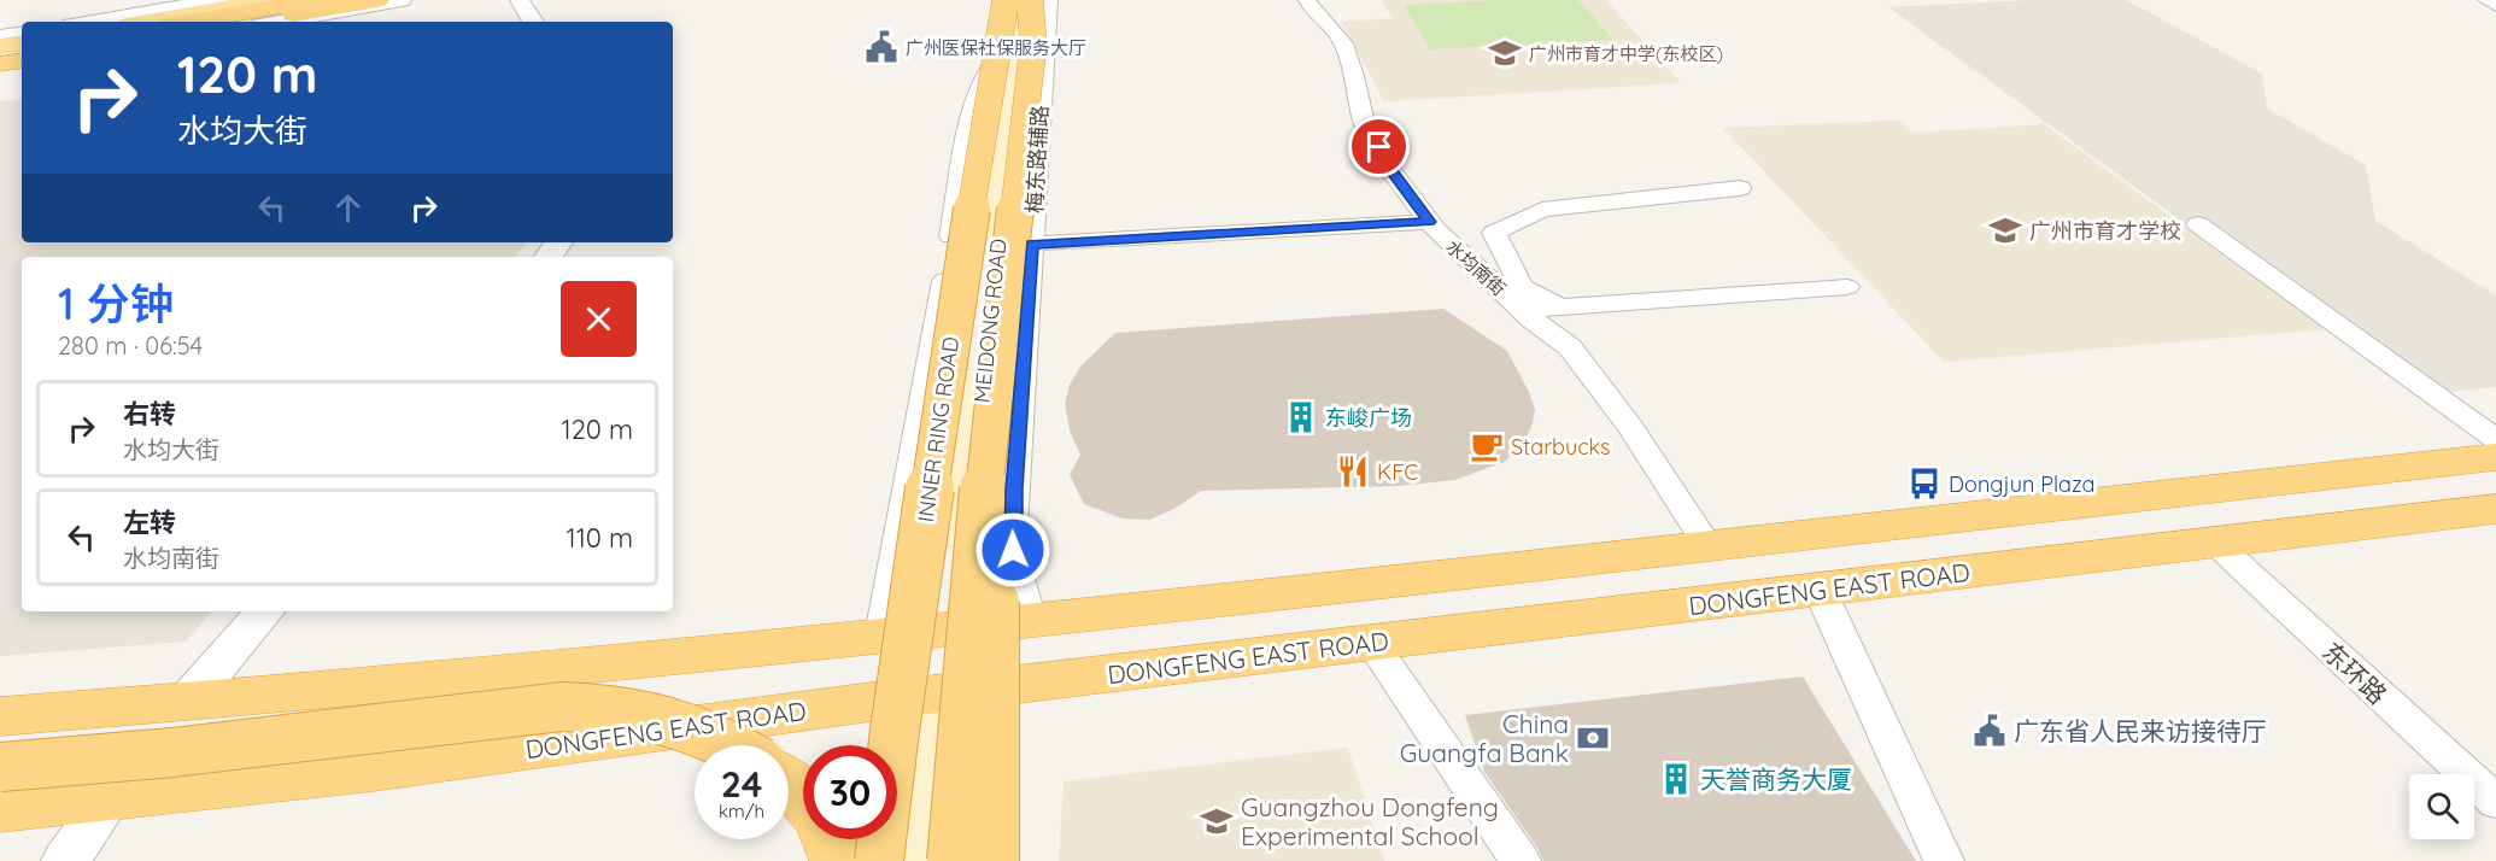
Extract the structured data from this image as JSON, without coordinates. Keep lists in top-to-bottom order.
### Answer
{
  "streets": {
    "highway": ["INNER RING ROAD", "DONGFENG EAST ROAD"],
    "main road": ["MEIDONG ROAD"],
    "street": ["梅东路辅路", "水均南街", "东环路"]
  },
  "crossings": [
    ["梅东路辅路", "MEIDONG ROAD"],
    ["MEIDONG ROAD", "INNER RING ROAD"],
    ["DONGFENG EAST ROAD", "东环路"]
  ],
  "places": {
    "public building": ["广州医保社保服务大厅", "广东省人民来访接待厅"],
    "school or university": ["广州市育才中学(东校区)", "广州市育才学校", "Guangzhou Dongfeng Experimental School"],
    "building": ["东峻广场", "天誉商务大厦"],
    "cafe": ["Starbucks"],
    "restaurant": ["KFC"],
    "bus stop": ["Dongjun Plaza"],
    "bank": ["China Guangfa Bank"]
  },
  "page": {
    "turn": ["120 m", "水均大街"],
    "heading": ["1 分钟", "280 m · 06:54"],
    "list": [
      {
        "name": "右转",
        "note": "水均大街",
        "value": "120 m"
      },
      {
        "name": "左转",
        "note": "水均南街",
        "value": "110 m"
      }
    ],
    "speed": "24 km/h",
    "limit": "30"
  }
}
